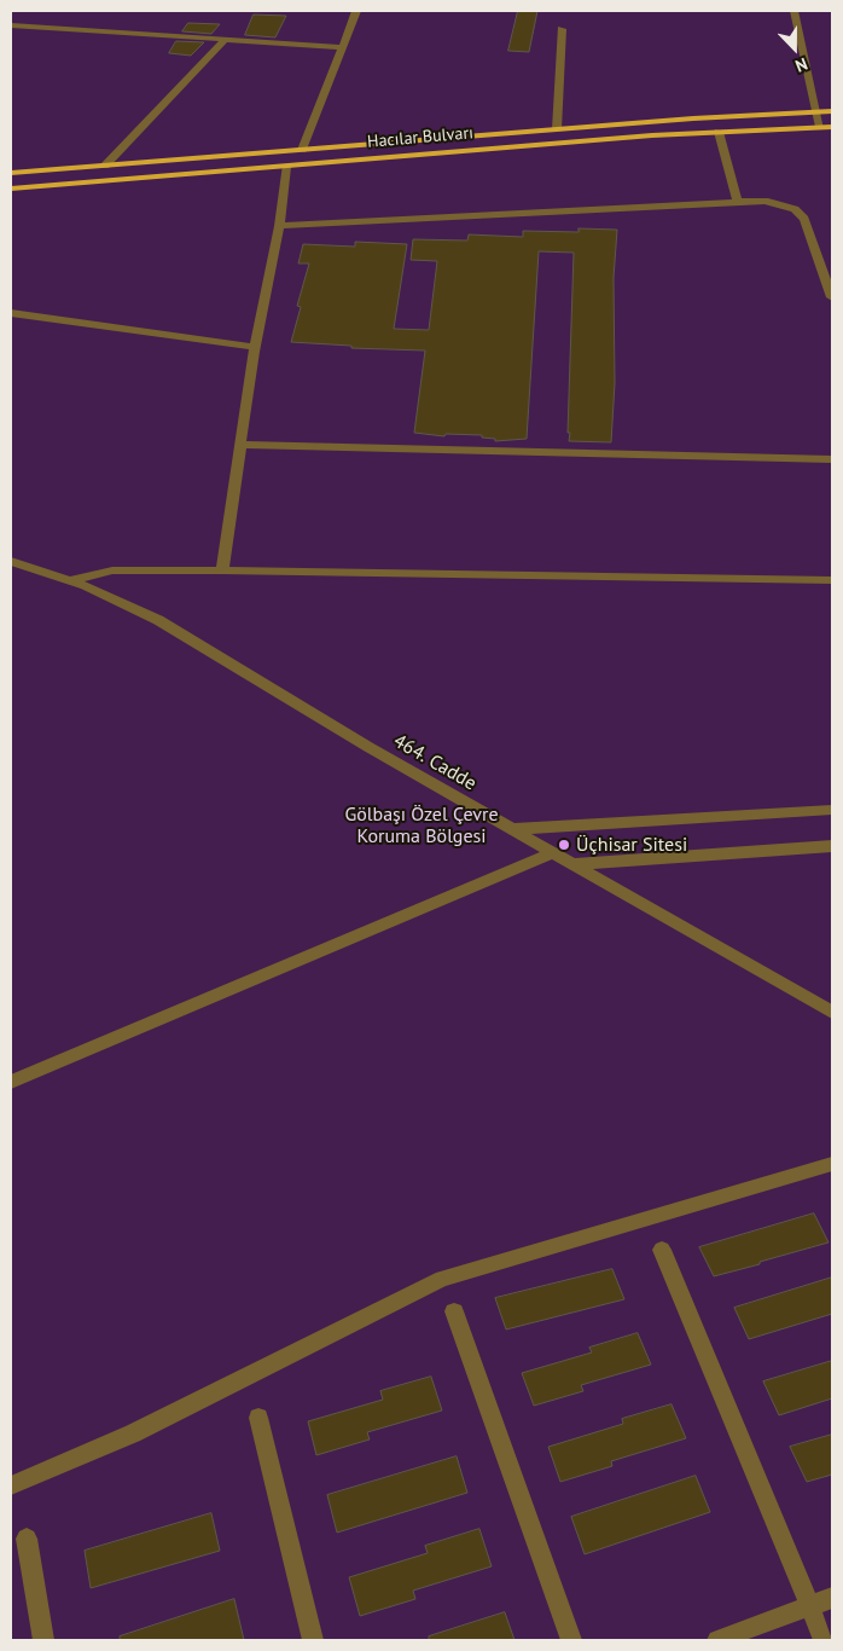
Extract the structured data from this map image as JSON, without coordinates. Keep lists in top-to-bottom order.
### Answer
{
  "streets": {
    "main road": ["Hacılar Bulvarı"],
    "street": ["464. Cadde"]
  },
  "parks": ["Gölbaşı Özel Çevre Koruma Bölgesi"],
  "places": ["Üçhisar Sitesi"],
  "north": "bottom"
}
